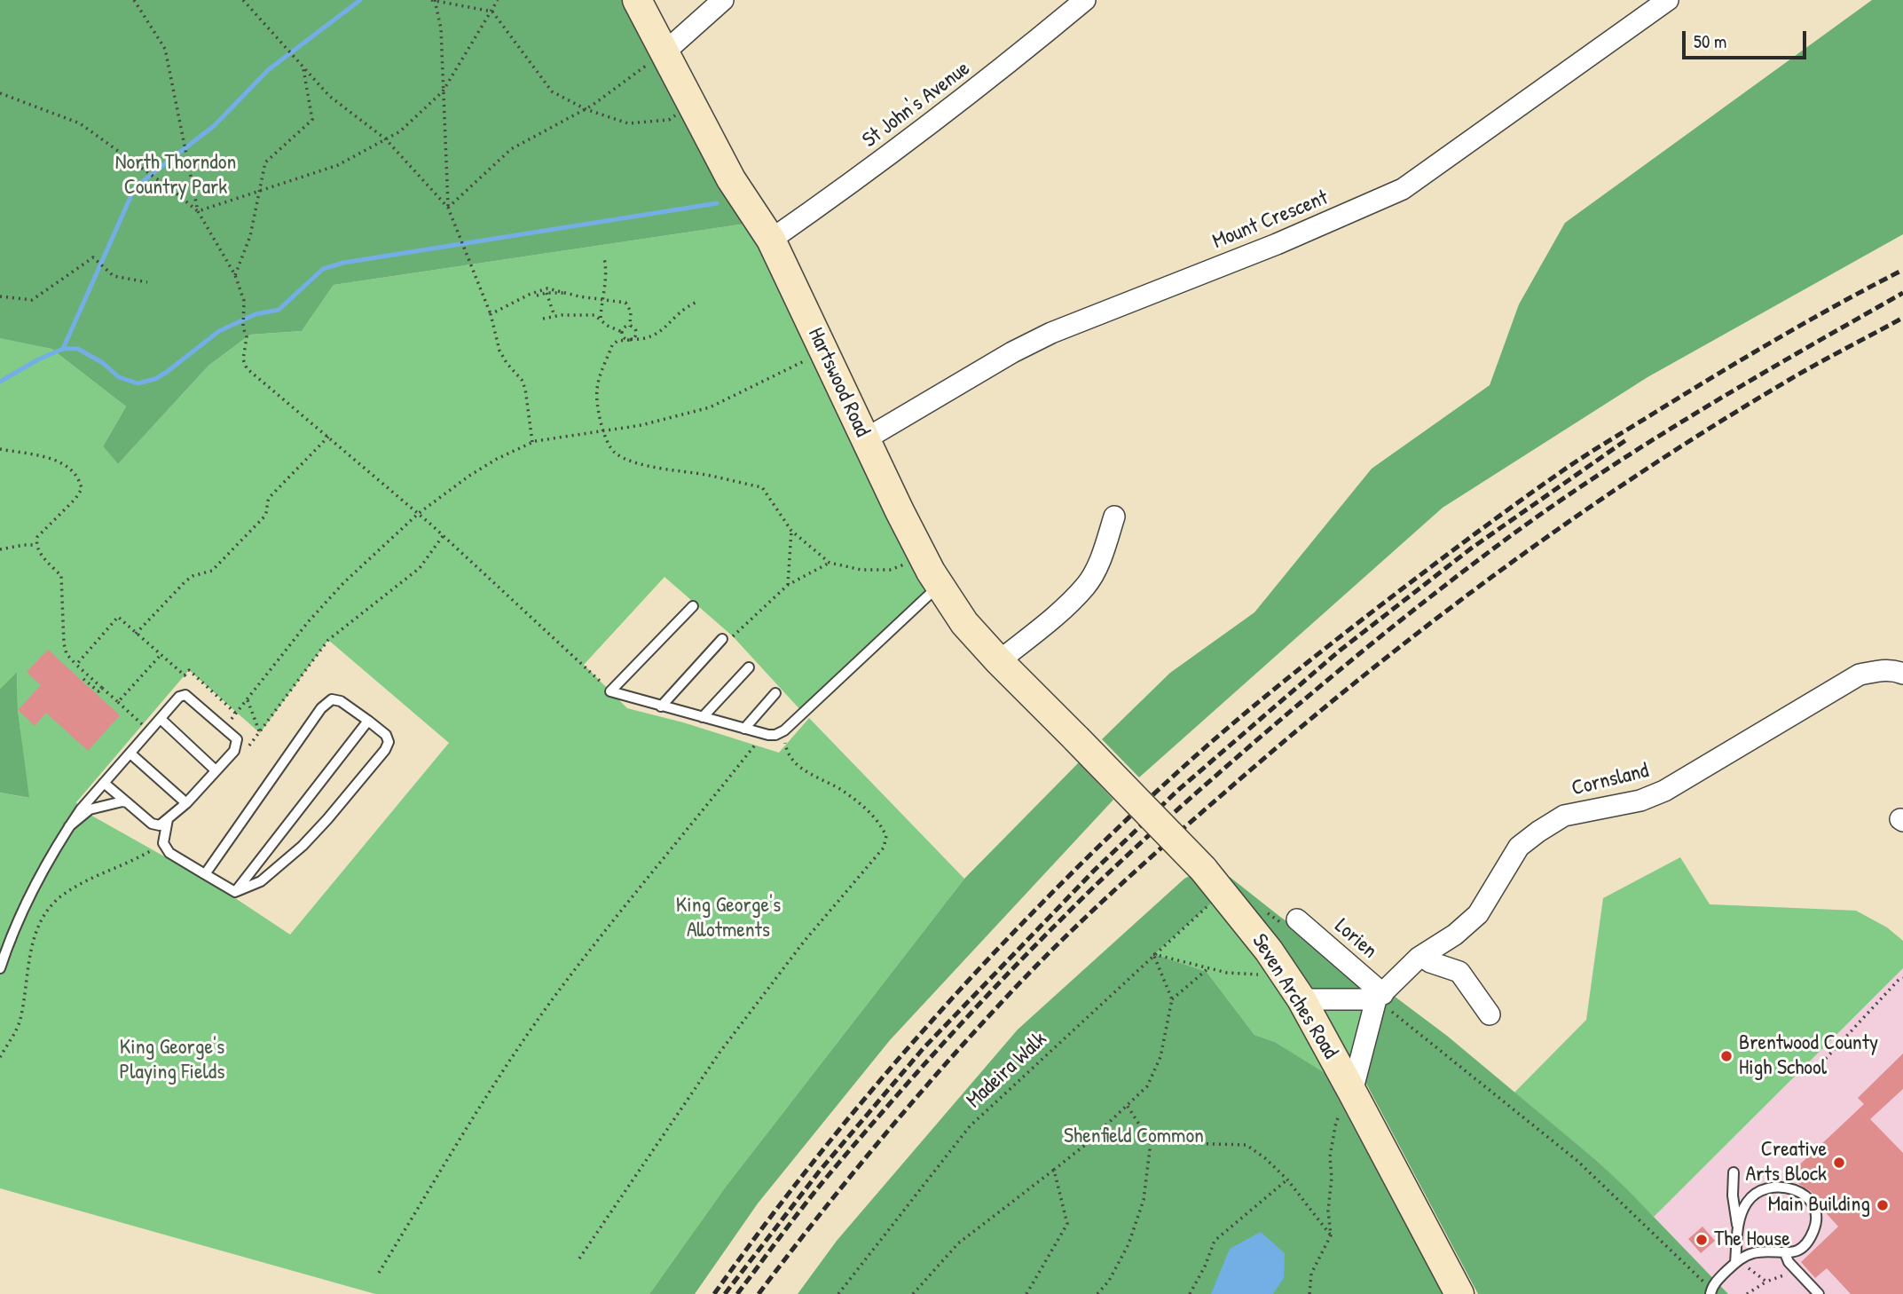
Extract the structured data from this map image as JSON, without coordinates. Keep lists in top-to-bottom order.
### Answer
{
  "streets": {
    "street": [
      "St John's Avenue",
      "Mount Crescent",
      "Hartswood Road",
      "Cornsland",
      "Lorien",
      "Seven Arches Road"
    ],
    "path": ["Madeira Walk"]
  },
  "crossings": [
    ["St John's Avenue", "Hartswood Road"],
    ["Mount Crescent", "Hartswood Road"],
    ["Hartswood Road", "Seven Arches Road"],
    ["Cornsland", "Lorien"],
    ["Cornsland", "Seven Arches Road"],
    ["Seven Arches Road", "Madeira Walk"]
  ],
  "parks": [
    "North Thorndon Country Park",
    "King George's Allotments",
    "King George's Playing Fields",
    "Shenfield Common"
  ],
  "places": [
    "Brentwood County High School",
    "Creative Arts Block",
    "Main Building",
    "The House"
  ],
  "scale_bar": "50 m"
}
